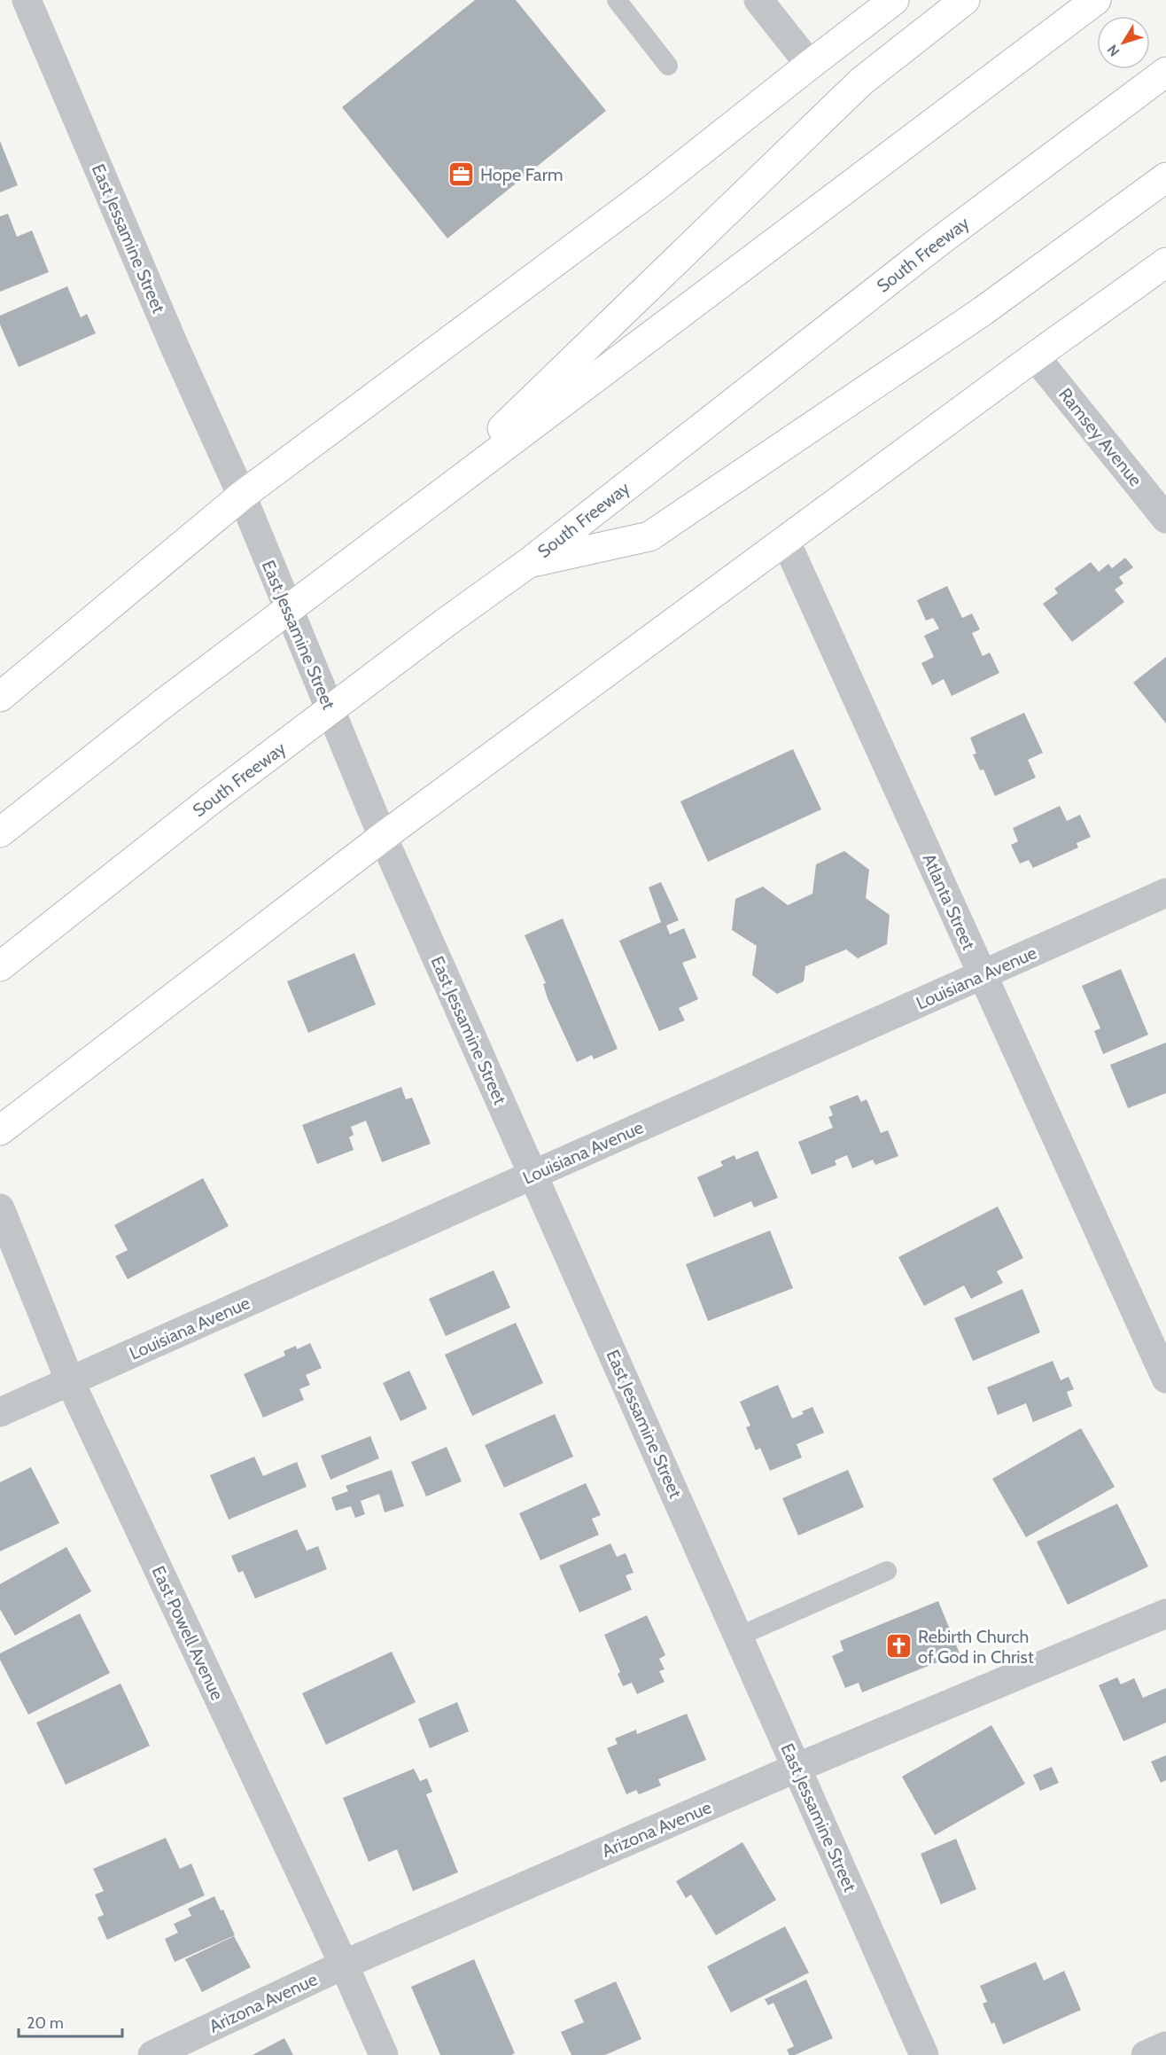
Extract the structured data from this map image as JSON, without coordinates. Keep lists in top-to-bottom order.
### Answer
{
  "streets": {
    "main road": ["South Freeway"],
    "street": [
      "East Jessamine Street",
      "Ramsey Avenue",
      "Atlanta Street",
      "Louisiana Avenue",
      "East Powell Avenue",
      "Arizona Avenue"
    ]
  },
  "crossings": [
    ["East Jessamine Street", "Louisiana Avenue"],
    ["East Jessamine Street", "Arizona Avenue"],
    ["Atlanta Street", "Louisiana Avenue"],
    ["Louisiana Avenue", "East Powell Avenue"],
    ["East Powell Avenue", "Arizona Avenue"]
  ],
  "places": {
    "office": ["Hope Farm"],
    "church": ["Rebirth Church of God in Christ"]
  },
  "scale_bar": "20 m",
  "north": "bottom left"
}
